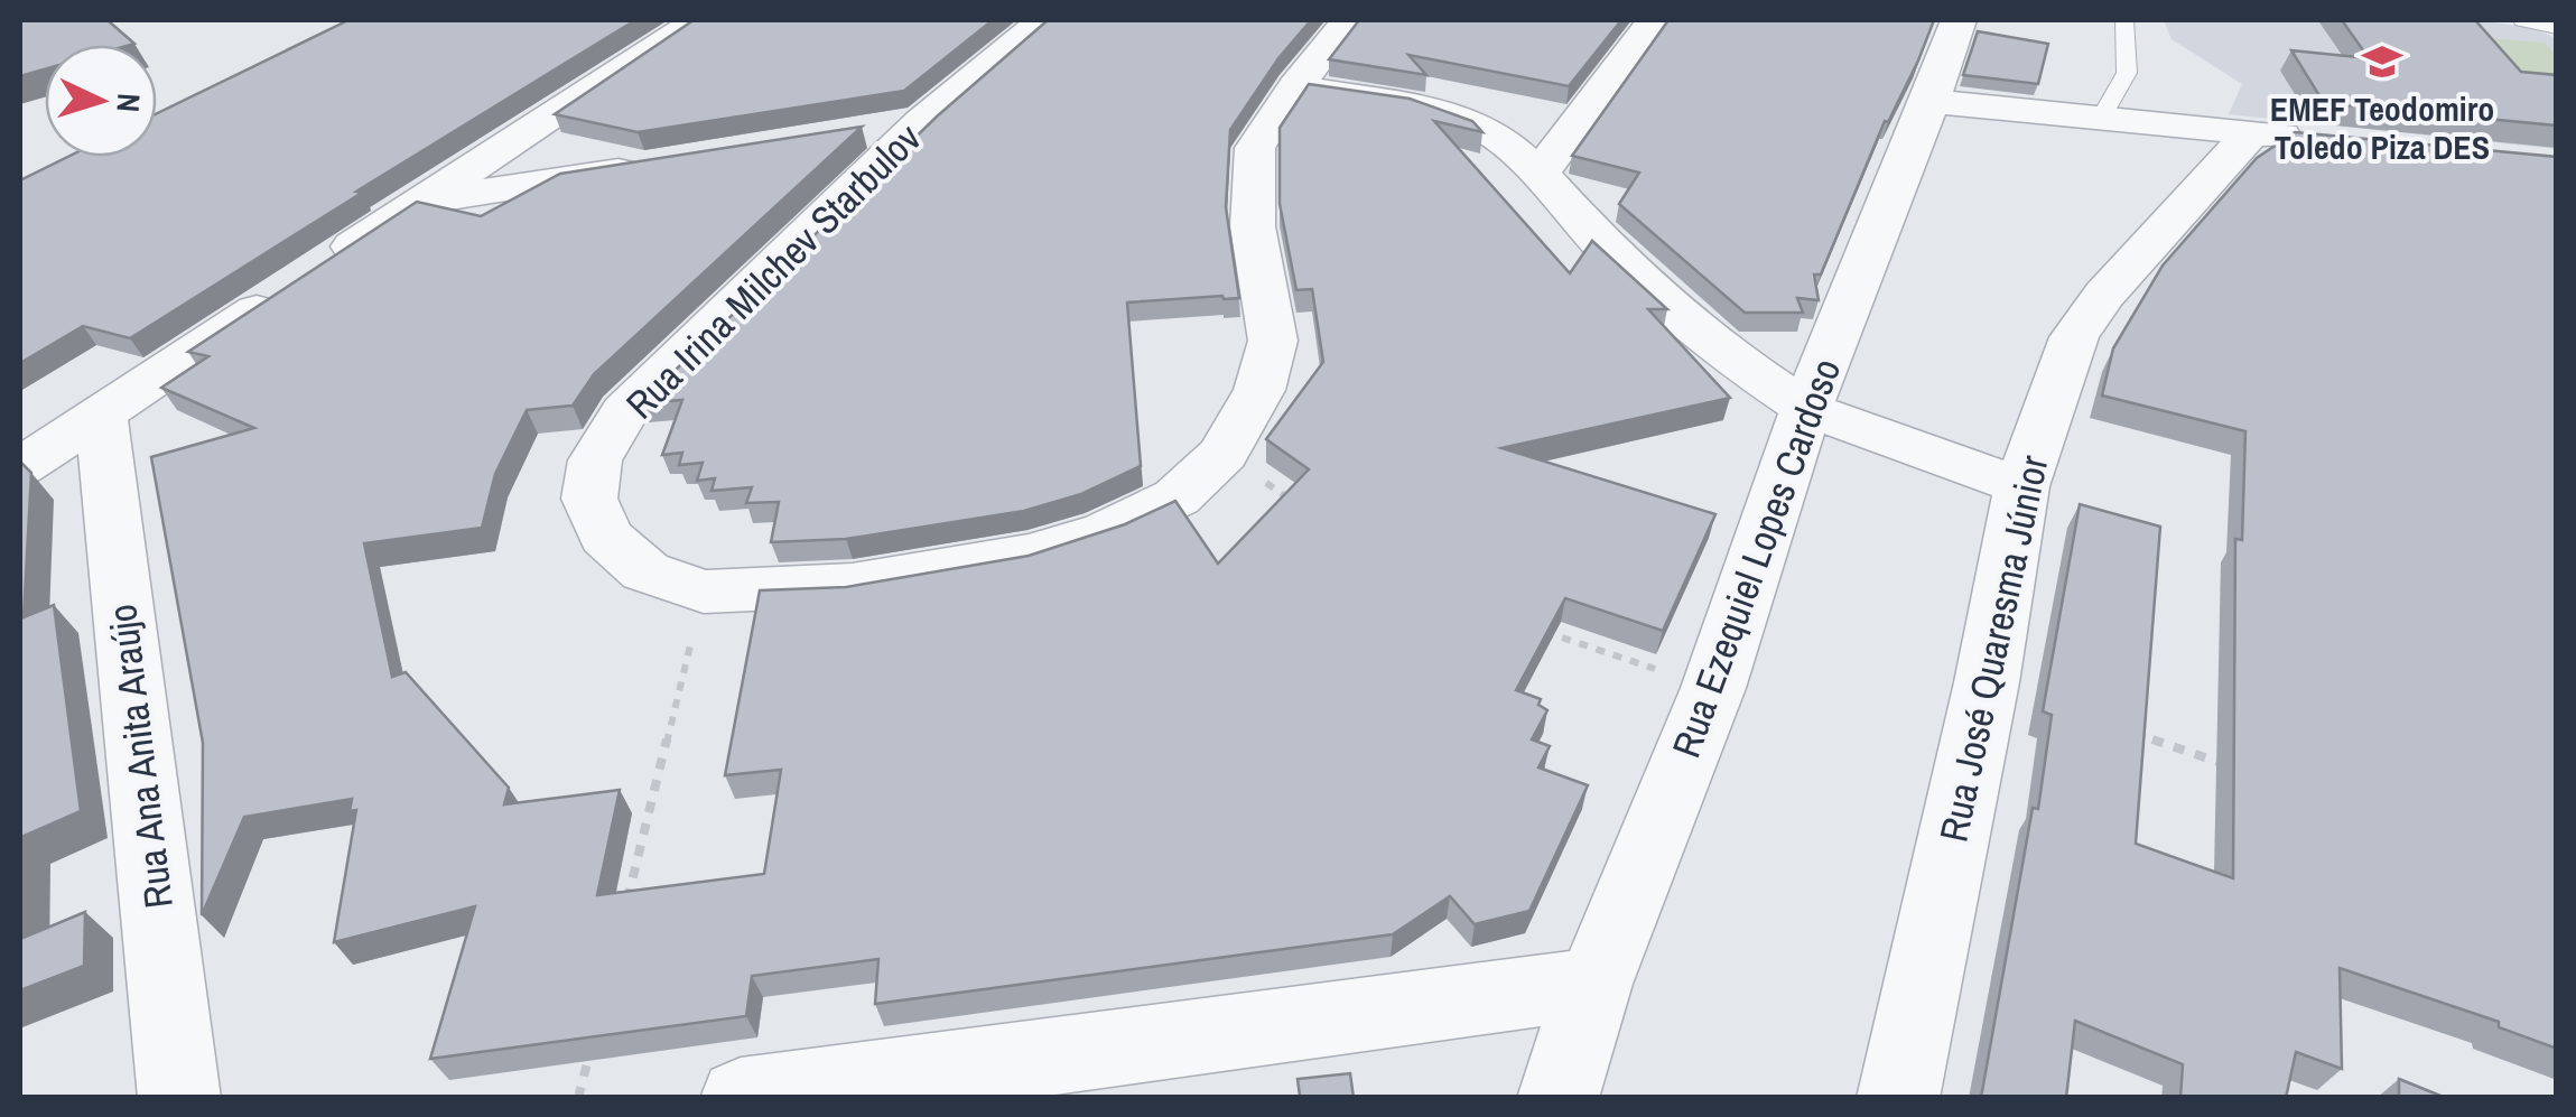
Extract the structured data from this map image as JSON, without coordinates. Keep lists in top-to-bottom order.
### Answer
{
  "streets": {
    "street": [
      "Rua Irina Milchev Starbulov",
      "Rua Ezequiel Lopes Cardoso",
      "Rua José Quaresma Júnior",
      "Rua Ana Anita Araújo"
    ]
  },
  "places": {
    "school or university": ["EMEF Teodomiro Toledo Piza DES"]
  },
  "north": "right"
}
